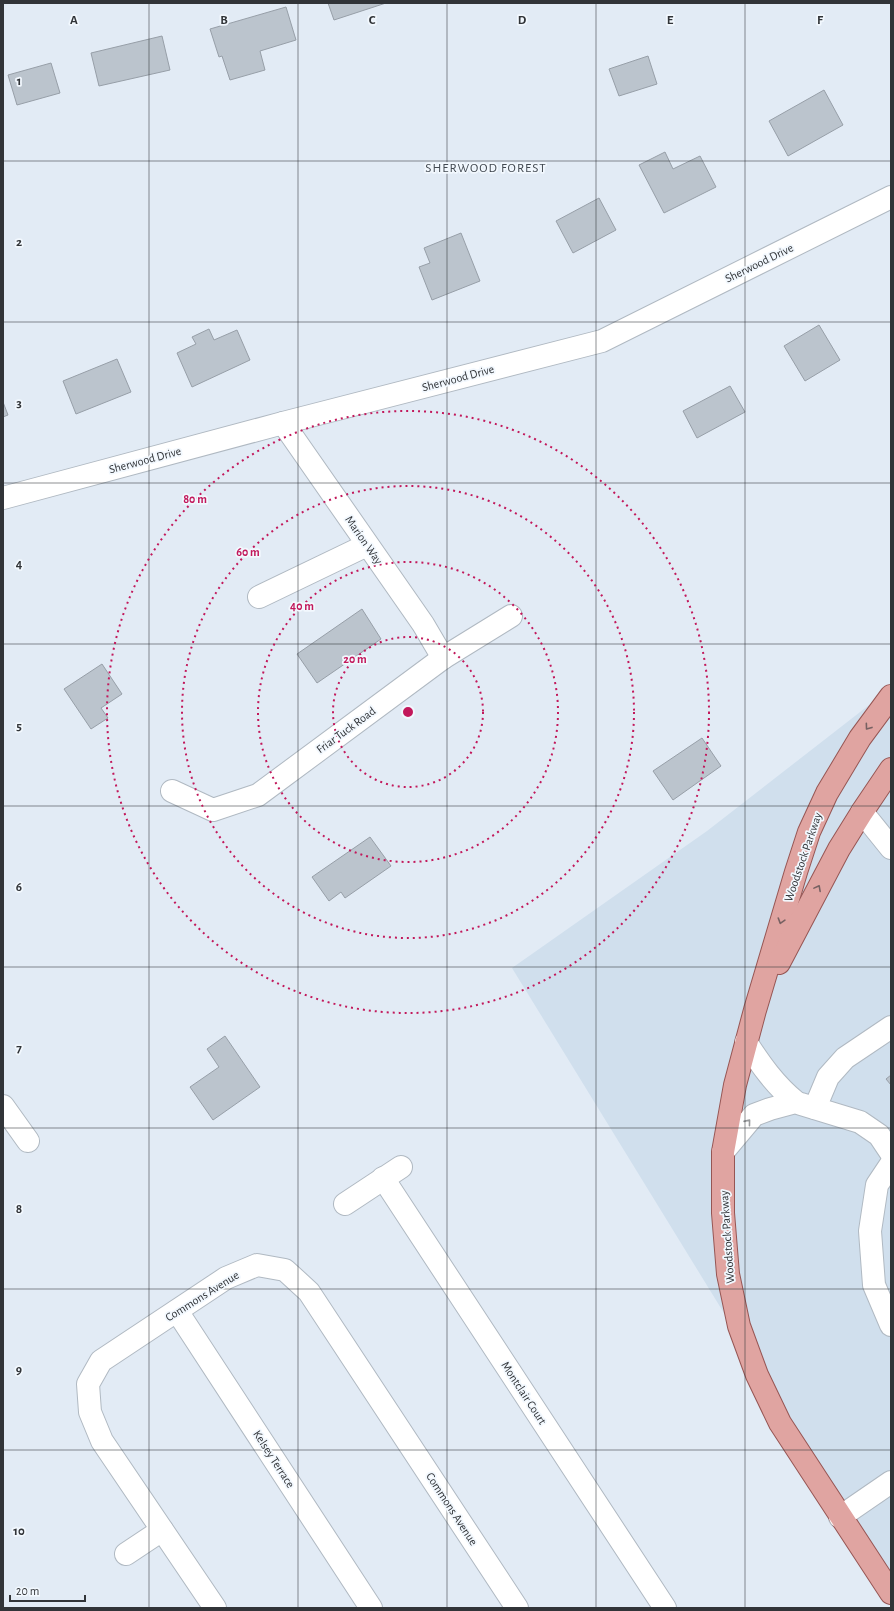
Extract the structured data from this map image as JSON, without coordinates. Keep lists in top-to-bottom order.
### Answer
{
  "streets": {
    "main road": ["Woodstock Parkway"],
    "street": [
      "Sherwood Drive",
      "Marion Way",
      "Friar Tuck Road",
      "Commons Avenue",
      "Montclair Court",
      "Kelsey Terrace"
    ]
  },
  "crossings": [
    ["Sherwood Drive", "Marion Way"],
    ["Marion Way", "Friar Tuck Road"],
    ["Commons Avenue", "Kelsey Terrace"]
  ],
  "districts": ["SHERWOOD FOREST"],
  "scale_bar": "20 m",
  "grid": {
    "columns": [
      "A",
      "B",
      "C",
      "D",
      "E",
      "F"
    ],
    "rows": [
      "1",
      "2",
      "3",
      "4",
      "5",
      "6",
      "7",
      "8",
      "9",
      "10"
    ]
  },
  "rings": [
    "80 m",
    "60 m",
    "40 m",
    "20 m"
  ]
}
